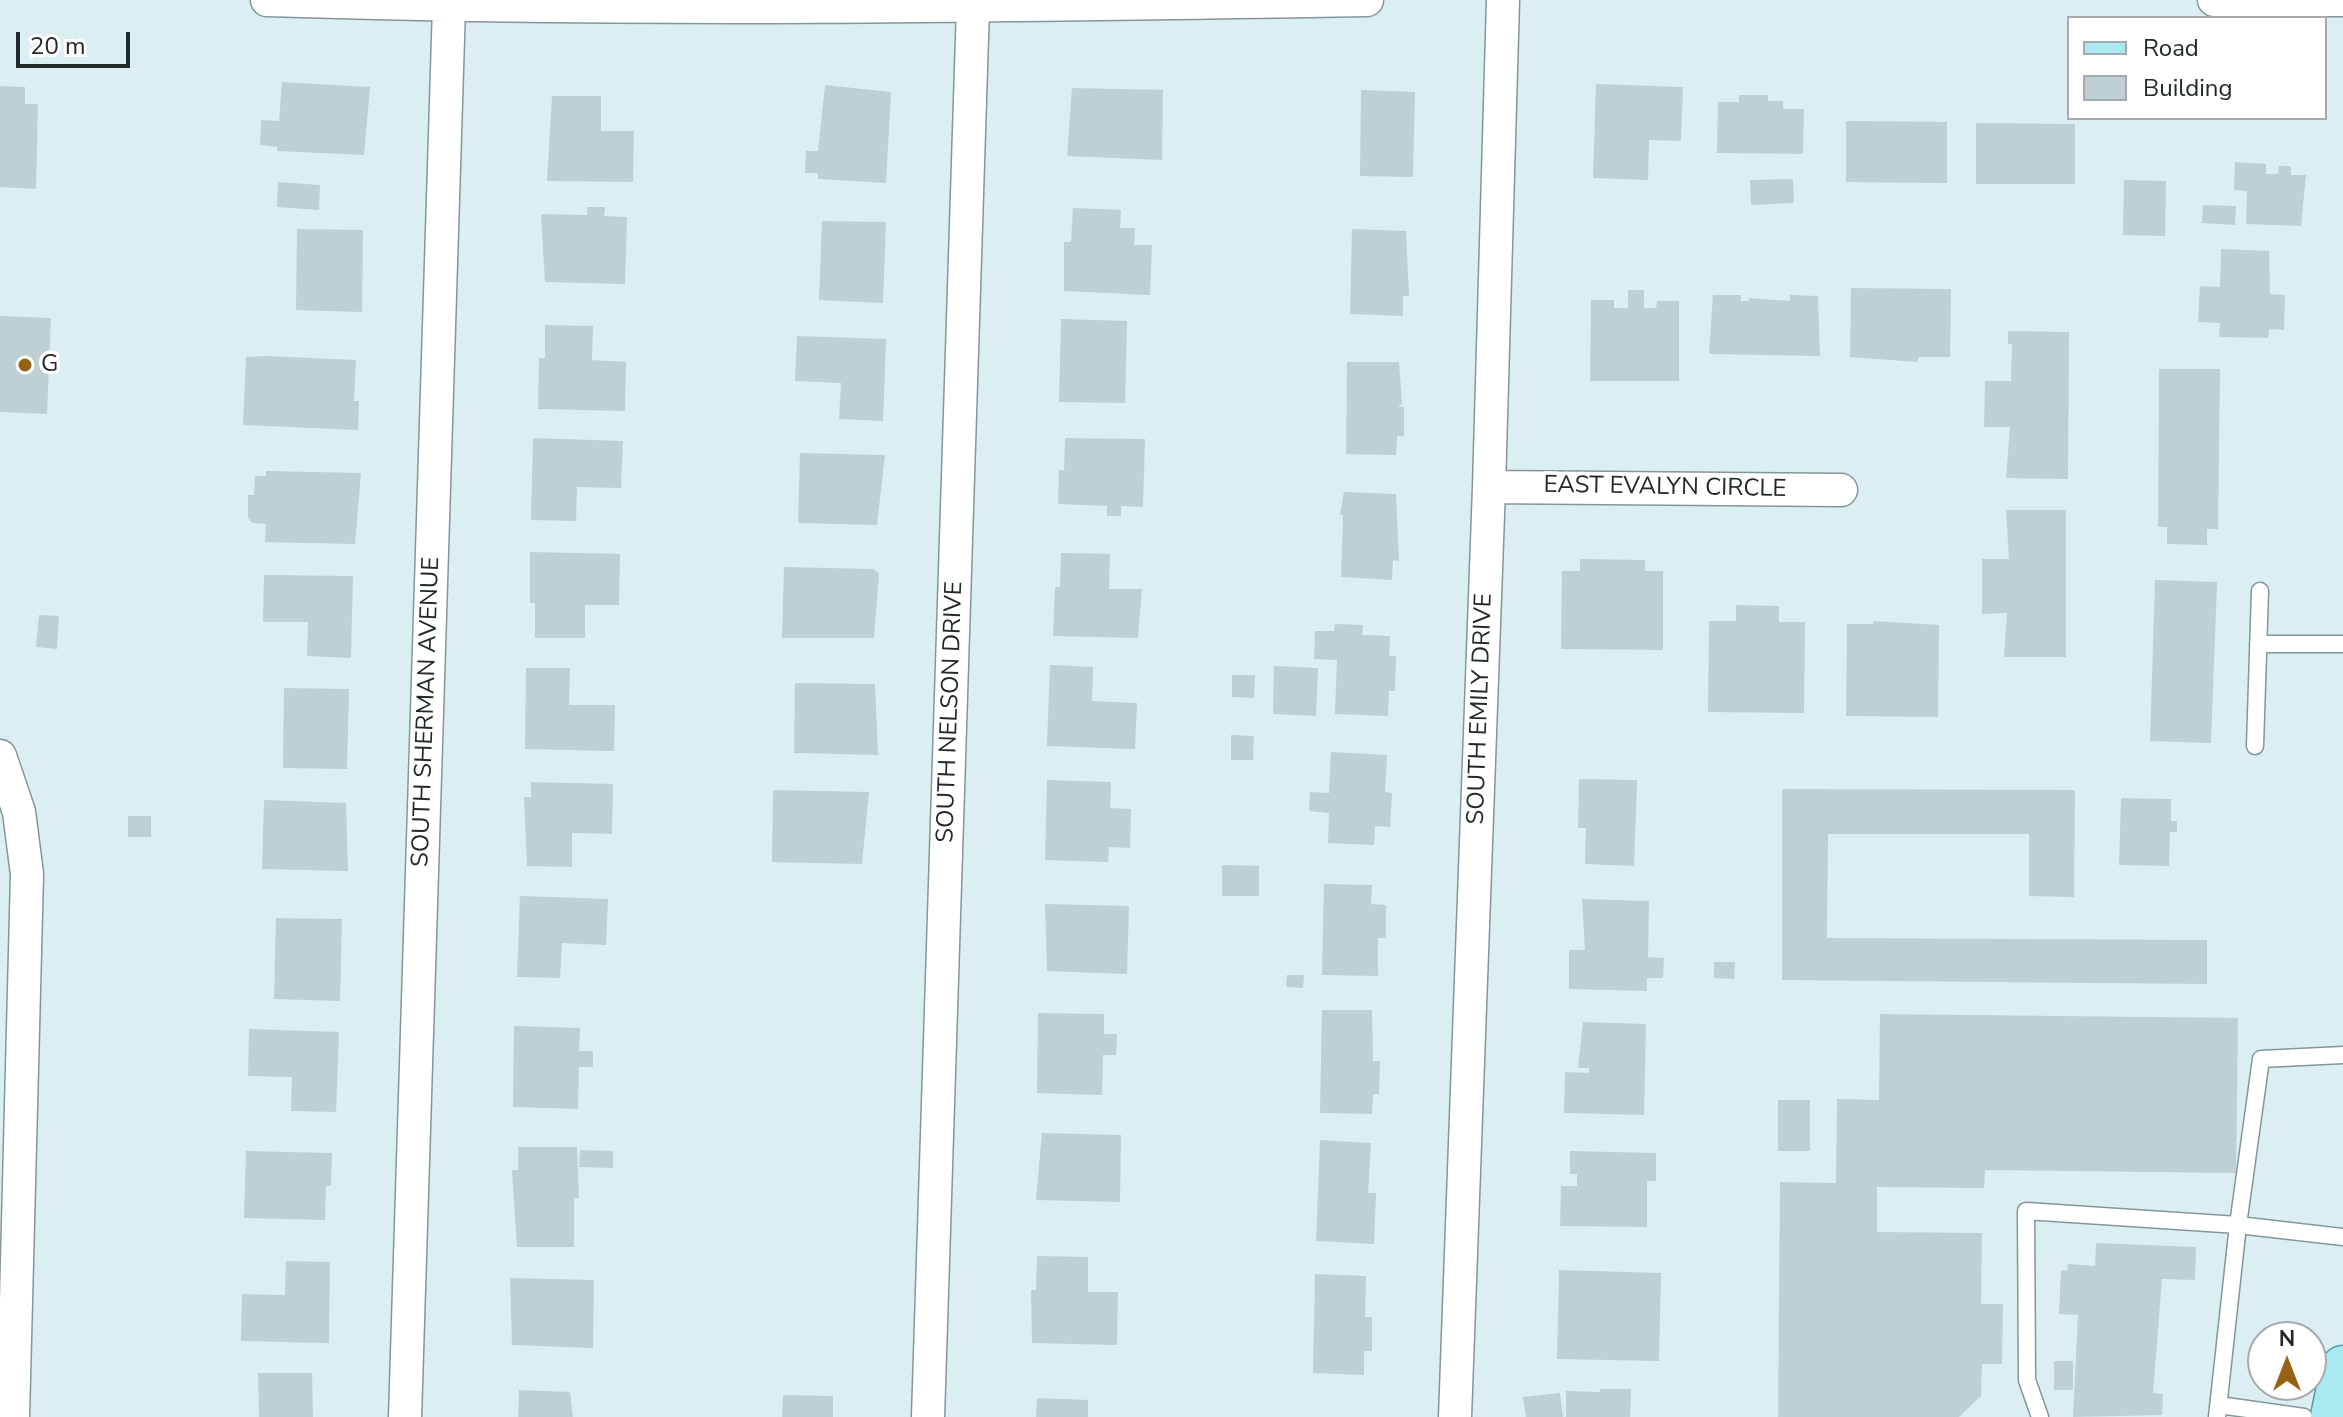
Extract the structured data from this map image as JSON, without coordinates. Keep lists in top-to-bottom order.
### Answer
{
  "streets": {
    "street": [
      "EAST EVALYN CIRCLE",
      "SOUTH EMILY DRIVE",
      "SOUTH SHERMAN AVENUE",
      "SOUTH NELSON DRIVE"
    ]
  },
  "crossings": [
    ["EAST EVALYN CIRCLE", "SOUTH EMILY DRIVE"]
  ],
  "places": ["G"],
  "legend": ["Road", "Building"],
  "scale_bar": "20 m",
  "north": "top"
}
